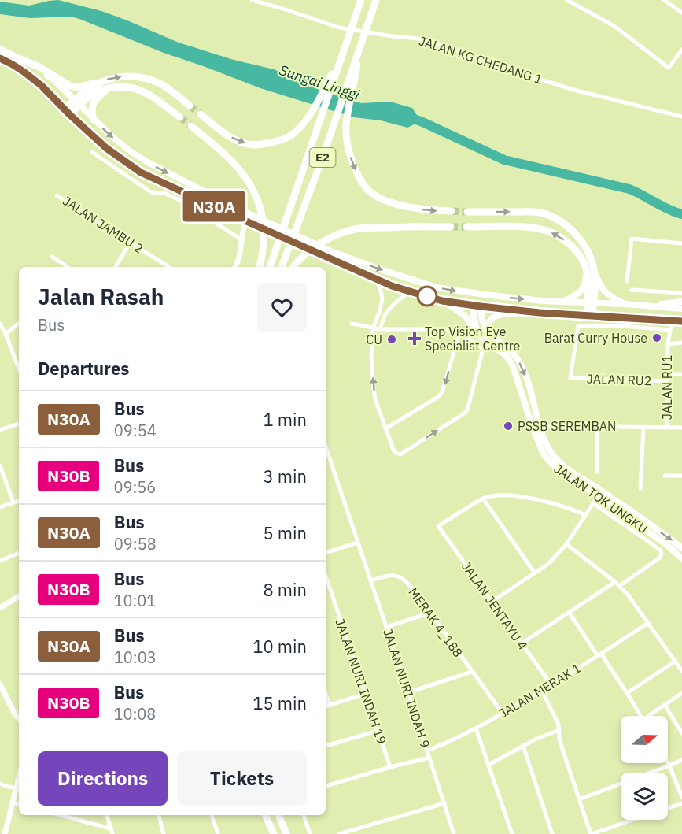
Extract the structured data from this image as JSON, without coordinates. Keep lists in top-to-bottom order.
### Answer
{
  "streets": {
    "highway": ["E2"],
    "main road": ["JALAN TOK UNGKU"],
    "street": [
      "JALAN KG CHEDANG 1",
      "JALAN JAMBU 2",
      "JALAN RU2",
      "JALAN RU1",
      "JALAN JENTAYU 4",
      "MERAK 4_188",
      "JALAN NURI INDAH 19",
      "JALAN NURI INDAH 9",
      "JALAN MERAK 1"
    ]
  },
  "crossings": [
    ["JALAN RU2", "JALAN RU1"],
    ["JALAN JENTAYU 4", "JALAN MERAK 1"],
    ["MERAK 4_188", "JALAN NURI INDAH 9"],
    ["MERAK 4_188", "JALAN MERAK 1"],
    ["JALAN NURI INDAH 9", "JALAN MERAK 1"]
  ],
  "water": ["Sungai Linggi"],
  "places": {
    "other": ["Barat Curry House", "CU", "PSSB SEREMBAN"],
    "health": ["Top Vision Eye Specialist Centre"]
  },
  "lines": ["bus line N30A"],
  "north": "right",
  "page": {
    "on_map": "N30A",
    "heading": [
      ["Jalan Rasah", "Bus"],
      "Departures"
    ],
    "list": [
      {
        "mark": "N30A",
        "name": "Bus",
        "note": "09:54",
        "value": "1 min"
      },
      {
        "mark": "N30B",
        "name": "Bus",
        "note": "09:56",
        "value": "3 min"
      },
      {
        "mark": "N30A",
        "name": "Bus",
        "note": "09:58",
        "value": "5 min"
      },
      {
        "mark": "N30B",
        "name": "Bus",
        "note": "10:01",
        "value": "8 min"
      },
      {
        "mark": "N30A",
        "name": "Bus",
        "note": "10:03",
        "value": "10 min"
      },
      {
        "mark": "N30B",
        "name": "Bus",
        "note": "10:08",
        "value": "15 min"
      }
    ],
    "buttons": ["Directions", "Tickets"]
  }
}
